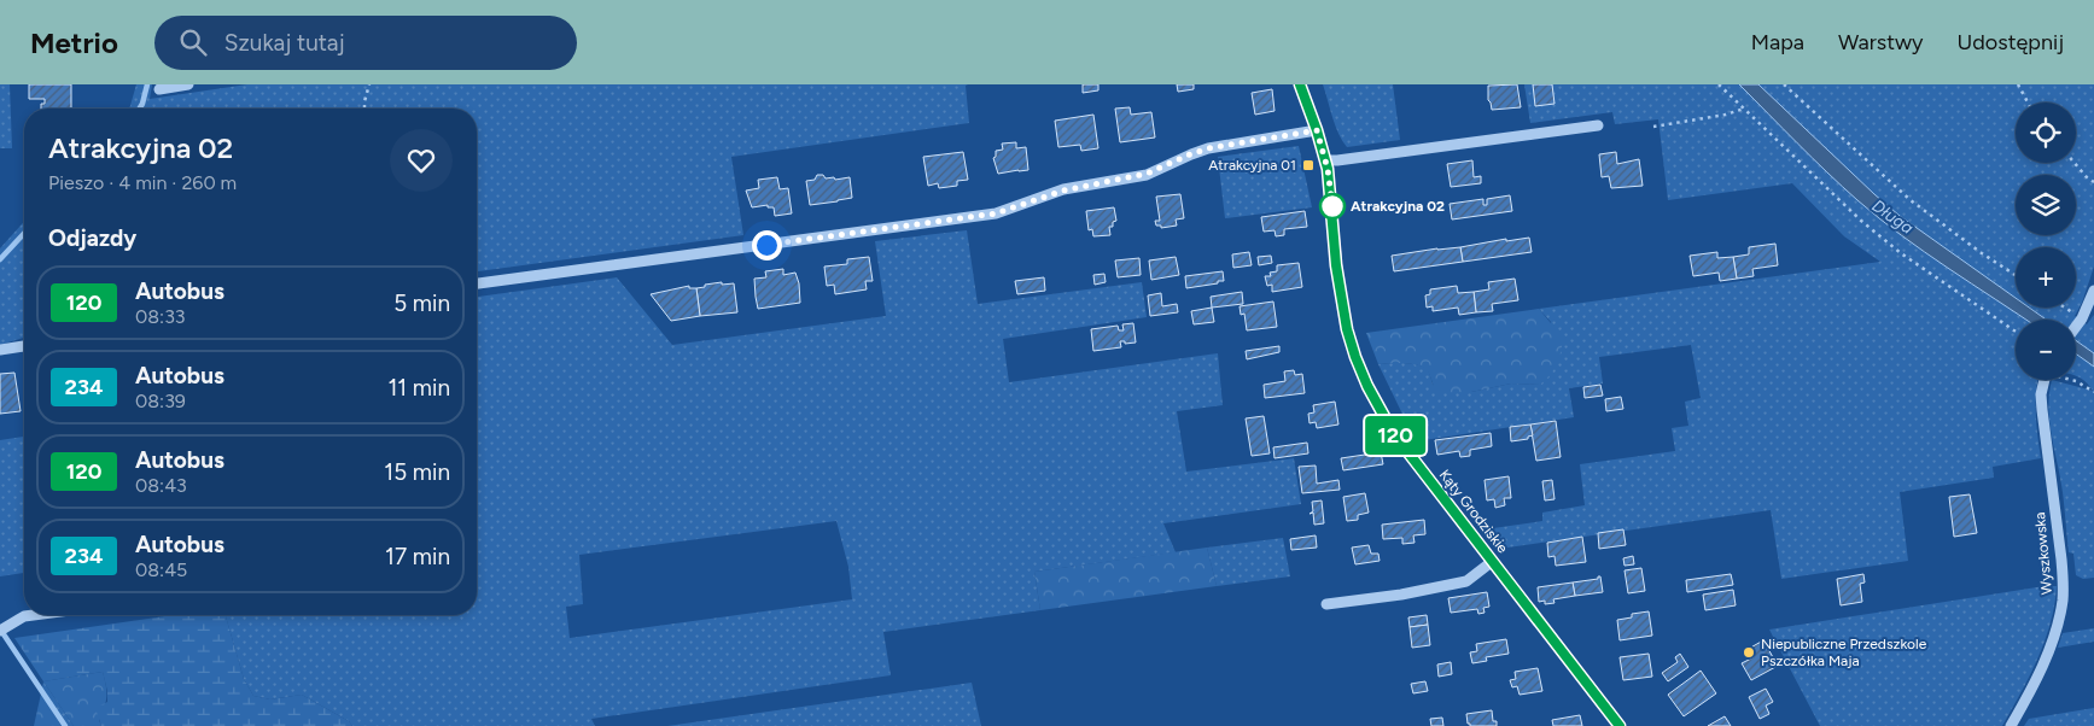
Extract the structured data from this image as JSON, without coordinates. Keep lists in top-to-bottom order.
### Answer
{
  "streets": {
    "street": ["Kąty Grodziskie", "Wyszkowska"]
  },
  "water": ["Długa"],
  "places": {
    "transit": ["Atrakcyjna 01"],
    "other": ["Atrakcyjna 02", "Niepubliczne Przedszkole Pszczółka Maja"]
  },
  "lines": ["bus line 120"],
  "page": {
    "header": "Metrio",
    "search": "Szukaj tutaj",
    "nav": ["Mapa", "Warstwy", "Udostępnij"],
    "on_map": "120",
    "map_buttons": ["+", "−"],
    "heading": [
      ["Atrakcyjna 02", "Pieszo · 4 min · 260 m"],
      "Odjazdy"
    ],
    "list": [
      {
        "mark": "120",
        "name": "Autobus",
        "note": "08:33",
        "value": "5 min"
      },
      {
        "mark": "234",
        "name": "Autobus",
        "note": "08:39",
        "value": "11 min"
      },
      {
        "mark": "120",
        "name": "Autobus",
        "note": "08:43",
        "value": "15 min"
      },
      {
        "mark": "234",
        "name": "Autobus",
        "note": "08:45",
        "value": "17 min"
      }
    ]
  }
}
